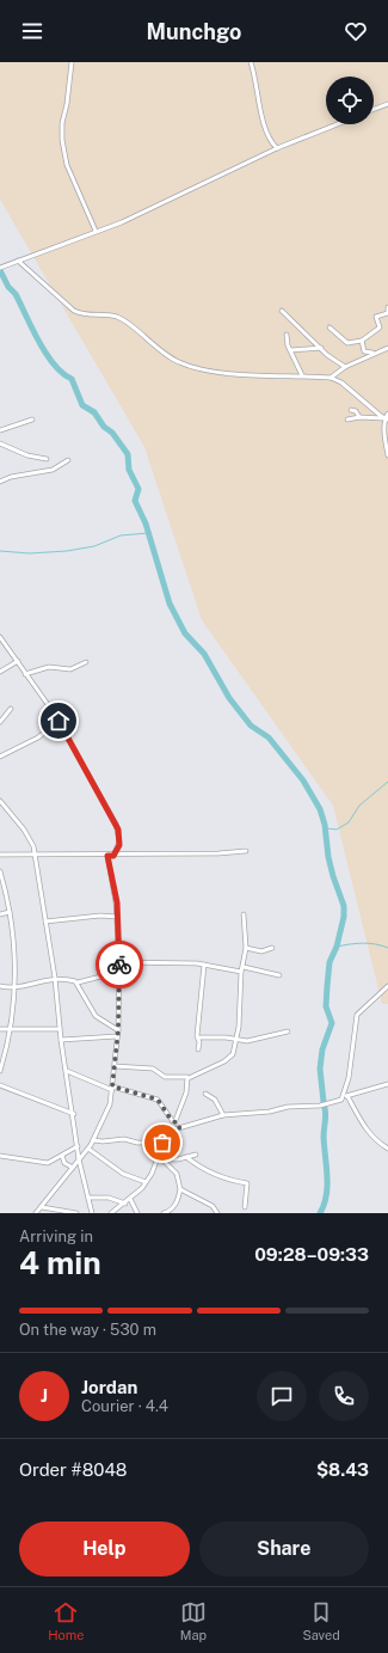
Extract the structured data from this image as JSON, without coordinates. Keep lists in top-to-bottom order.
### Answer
{
  "page": {
    "header": "Munchgo",
    "heading": ["4 min", "Arriving in", "09:28–09:33"],
    "panel": [
      "Jordan",
      "Courier · 4.4",
      "Order #8048",
      "$8.43"
    ],
    "bar": "On the way · 530 m",
    "round": "J",
    "buttons": ["Help", "Share"],
    "tabs": ["Home", "Map", "Saved"]
  }
}
